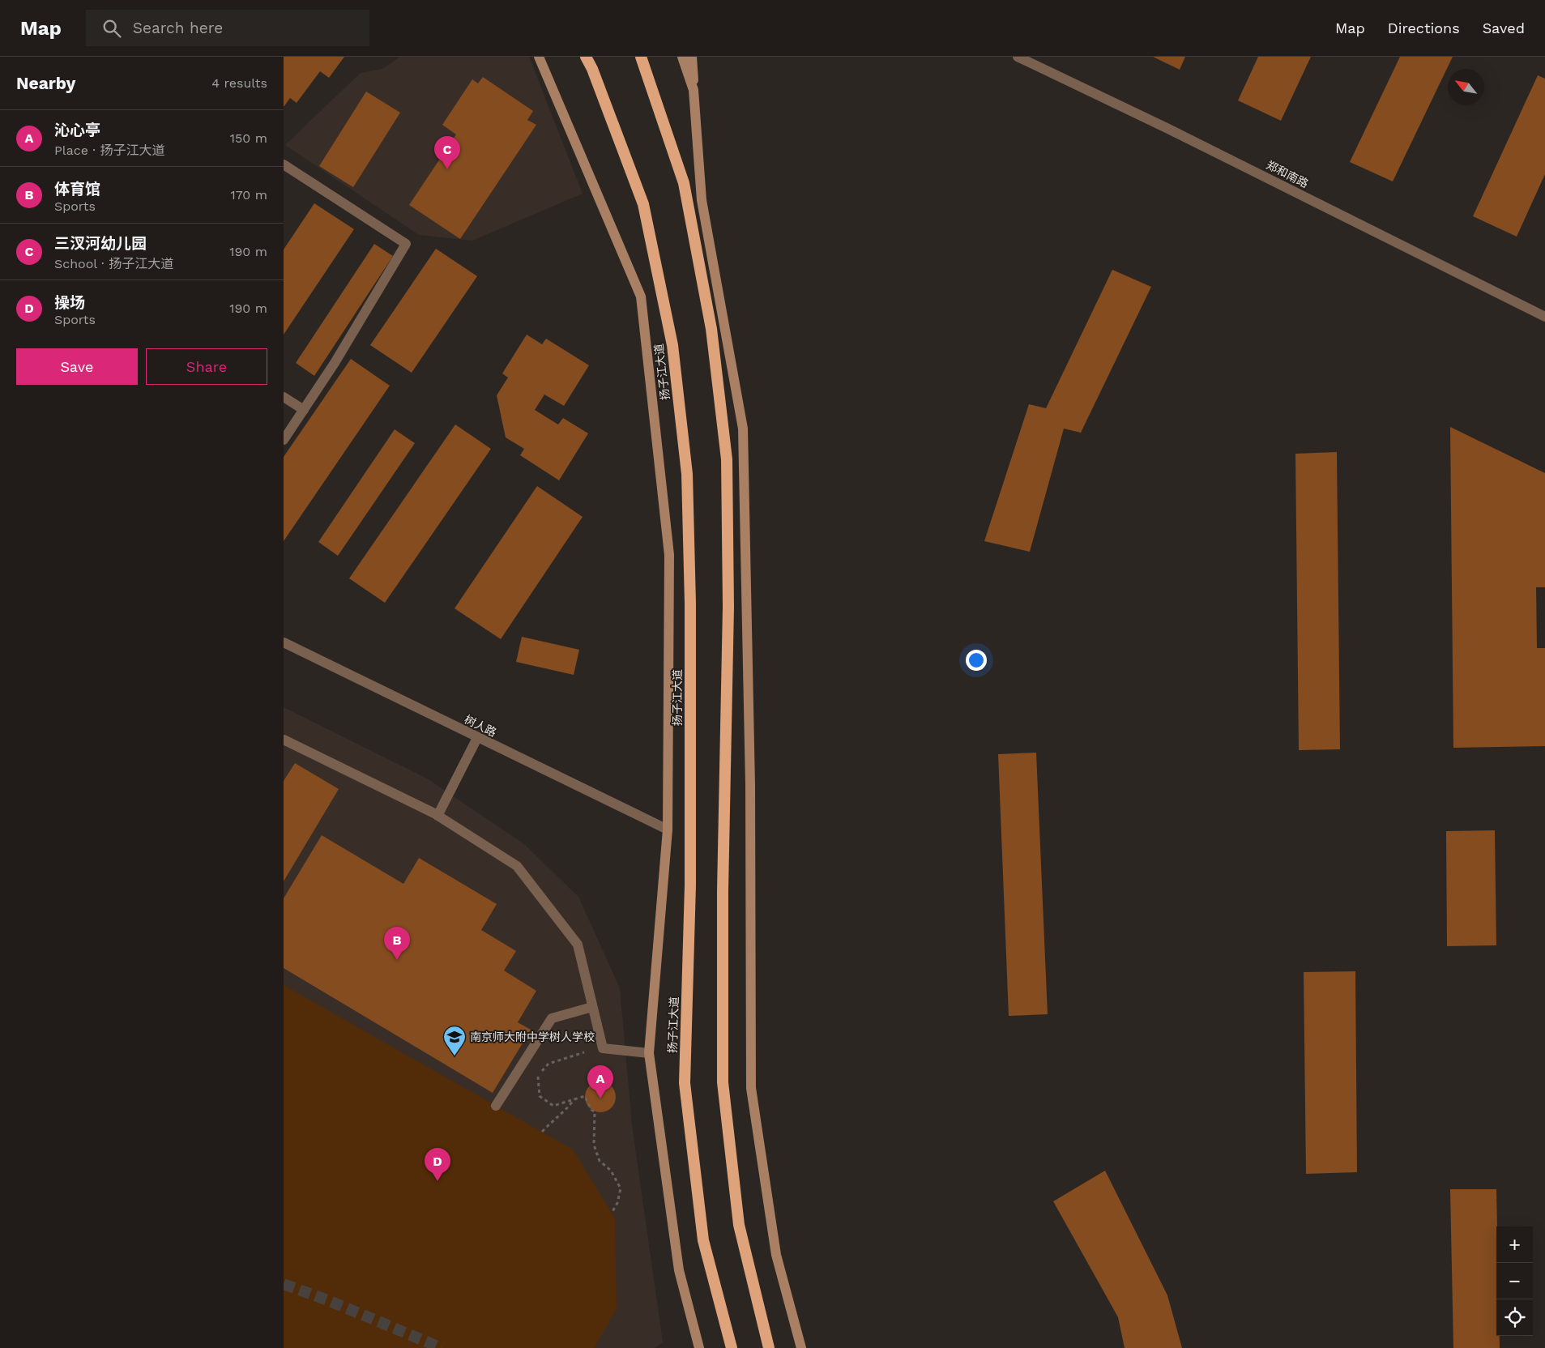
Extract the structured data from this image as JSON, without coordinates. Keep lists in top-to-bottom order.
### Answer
{
  "streets": {
    "highway": ["扬子江大道"],
    "street": ["郑和南路", "树人路"]
  },
  "places": {
    "school or university": ["南京师大附中学树人学校"]
  },
  "north": "top left",
  "page": {
    "header": "Map",
    "search": "Search here",
    "nav": ["Map", "Directions", "Saved"],
    "heading": ["Nearby", "4 results"],
    "list": [
      {
        "mark": "A",
        "name": "沁心亭",
        "note": "Place · 扬子江大道",
        "value": "150 m"
      },
      {
        "mark": "B",
        "name": "体育馆",
        "note": "Sports",
        "value": "170 m"
      },
      {
        "mark": "C",
        "name": "三汊河幼儿园",
        "note": "School · 扬子江大道",
        "value": "190 m"
      },
      {
        "mark": "D",
        "name": "操场",
        "note": "Sports",
        "value": "190 m"
      }
    ],
    "pins": [
      "C",
      "B",
      "A",
      "D"
    ],
    "buttons": ["Save", "Share"],
    "map_buttons": ["+", "−"]
  }
}
